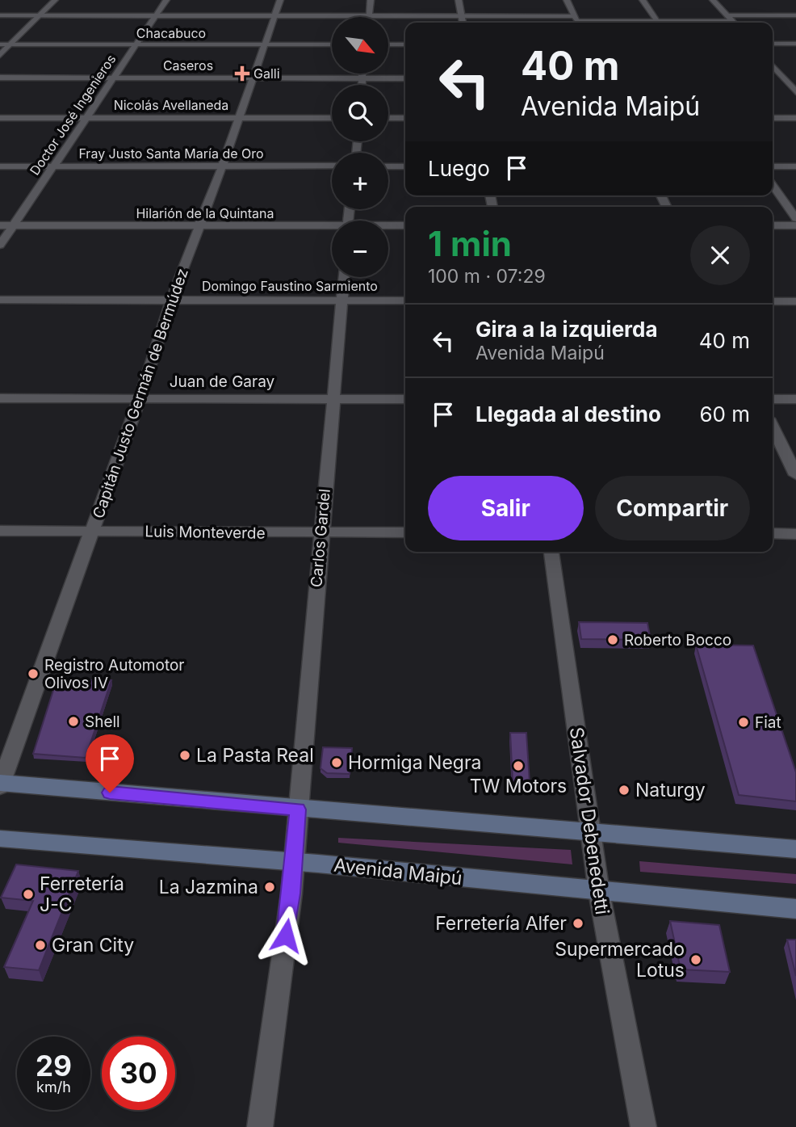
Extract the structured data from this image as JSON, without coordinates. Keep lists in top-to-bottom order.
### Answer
{
  "streets": {
    "main road": ["Avenida Maipú"],
    "street": [
      "Chacabuco",
      "Caseros",
      "Nicolás Avellaneda",
      "Doctor José Ingenieros",
      "Fray Justo Santa María de Oro",
      "Hilarión de la Quintana",
      "Domingo Faustino Sarmiento",
      "Juan de Garay",
      "Capitán Justo Germán de Bermúdez",
      "Luis Monteverde",
      "Carlos Gardel",
      "Salvador Debenedetti"
    ]
  },
  "crossings": [
    ["Chacabuco", "Doctor José Ingenieros"],
    ["Chacabuco", "Capitán Justo Germán de Bermúdez"],
    ["Caseros", "Doctor José Ingenieros"],
    ["Caseros", "Capitán Justo Germán de Bermúdez"],
    ["Nicolás Avellaneda", "Doctor José Ingenieros"],
    ["Nicolás Avellaneda", "Capitán Justo Germán de Bermúdez"],
    ["Doctor José Ingenieros", "Fray Justo Santa María de Oro"],
    ["Doctor José Ingenieros", "Hilarión de la Quintana"],
    ["Fray Justo Santa María de Oro", "Capitán Justo Germán de Bermúdez"],
    ["Hilarión de la Quintana", "Capitán Justo Germán de Bermúdez"],
    ["Domingo Faustino Sarmiento", "Capitán Justo Germán de Bermúdez"],
    ["Domingo Faustino Sarmiento", "Carlos Gardel"],
    ["Juan de Garay", "Capitán Justo Germán de Bermúdez"],
    ["Juan de Garay", "Carlos Gardel"],
    ["Capitán Justo Germán de Bermúdez", "Luis Monteverde"],
    ["Luis Monteverde", "Carlos Gardel"],
    ["Carlos Gardel", "Avenida Maipú"],
    ["Salvador Debenedetti", "Avenida Maipú"]
  ],
  "places": {
    "health": ["Galli"],
    "other": [
      "Roberto Bocco",
      "Registro Automotor Olivos IV",
      "Shell",
      "Fiat",
      "La Pasta Real",
      "Hormiga Negra",
      "TW Motors",
      "Naturgy",
      "La Jazmina",
      "Ferretería J-C",
      "Ferretería Alfer",
      "Gran City",
      "Supermercado Lotus"
    ]
  },
  "north": "bottom right",
  "page": {
    "map_buttons": ["+", "−"],
    "turn": ["40 m", "Avenida Maipú"],
    "then": "Luego",
    "heading": ["1 min", "100 m · 07:29"],
    "list": [
      {
        "name": "Gira a la izquierda",
        "note": "Avenida Maipú",
        "value": "40 m"
      },
      {
        "name": "Llegada al destino",
        "value": "60 m"
      }
    ],
    "buttons": ["Salir", "Compartir"],
    "speed": "29 km/h",
    "limit": "30"
  }
}
